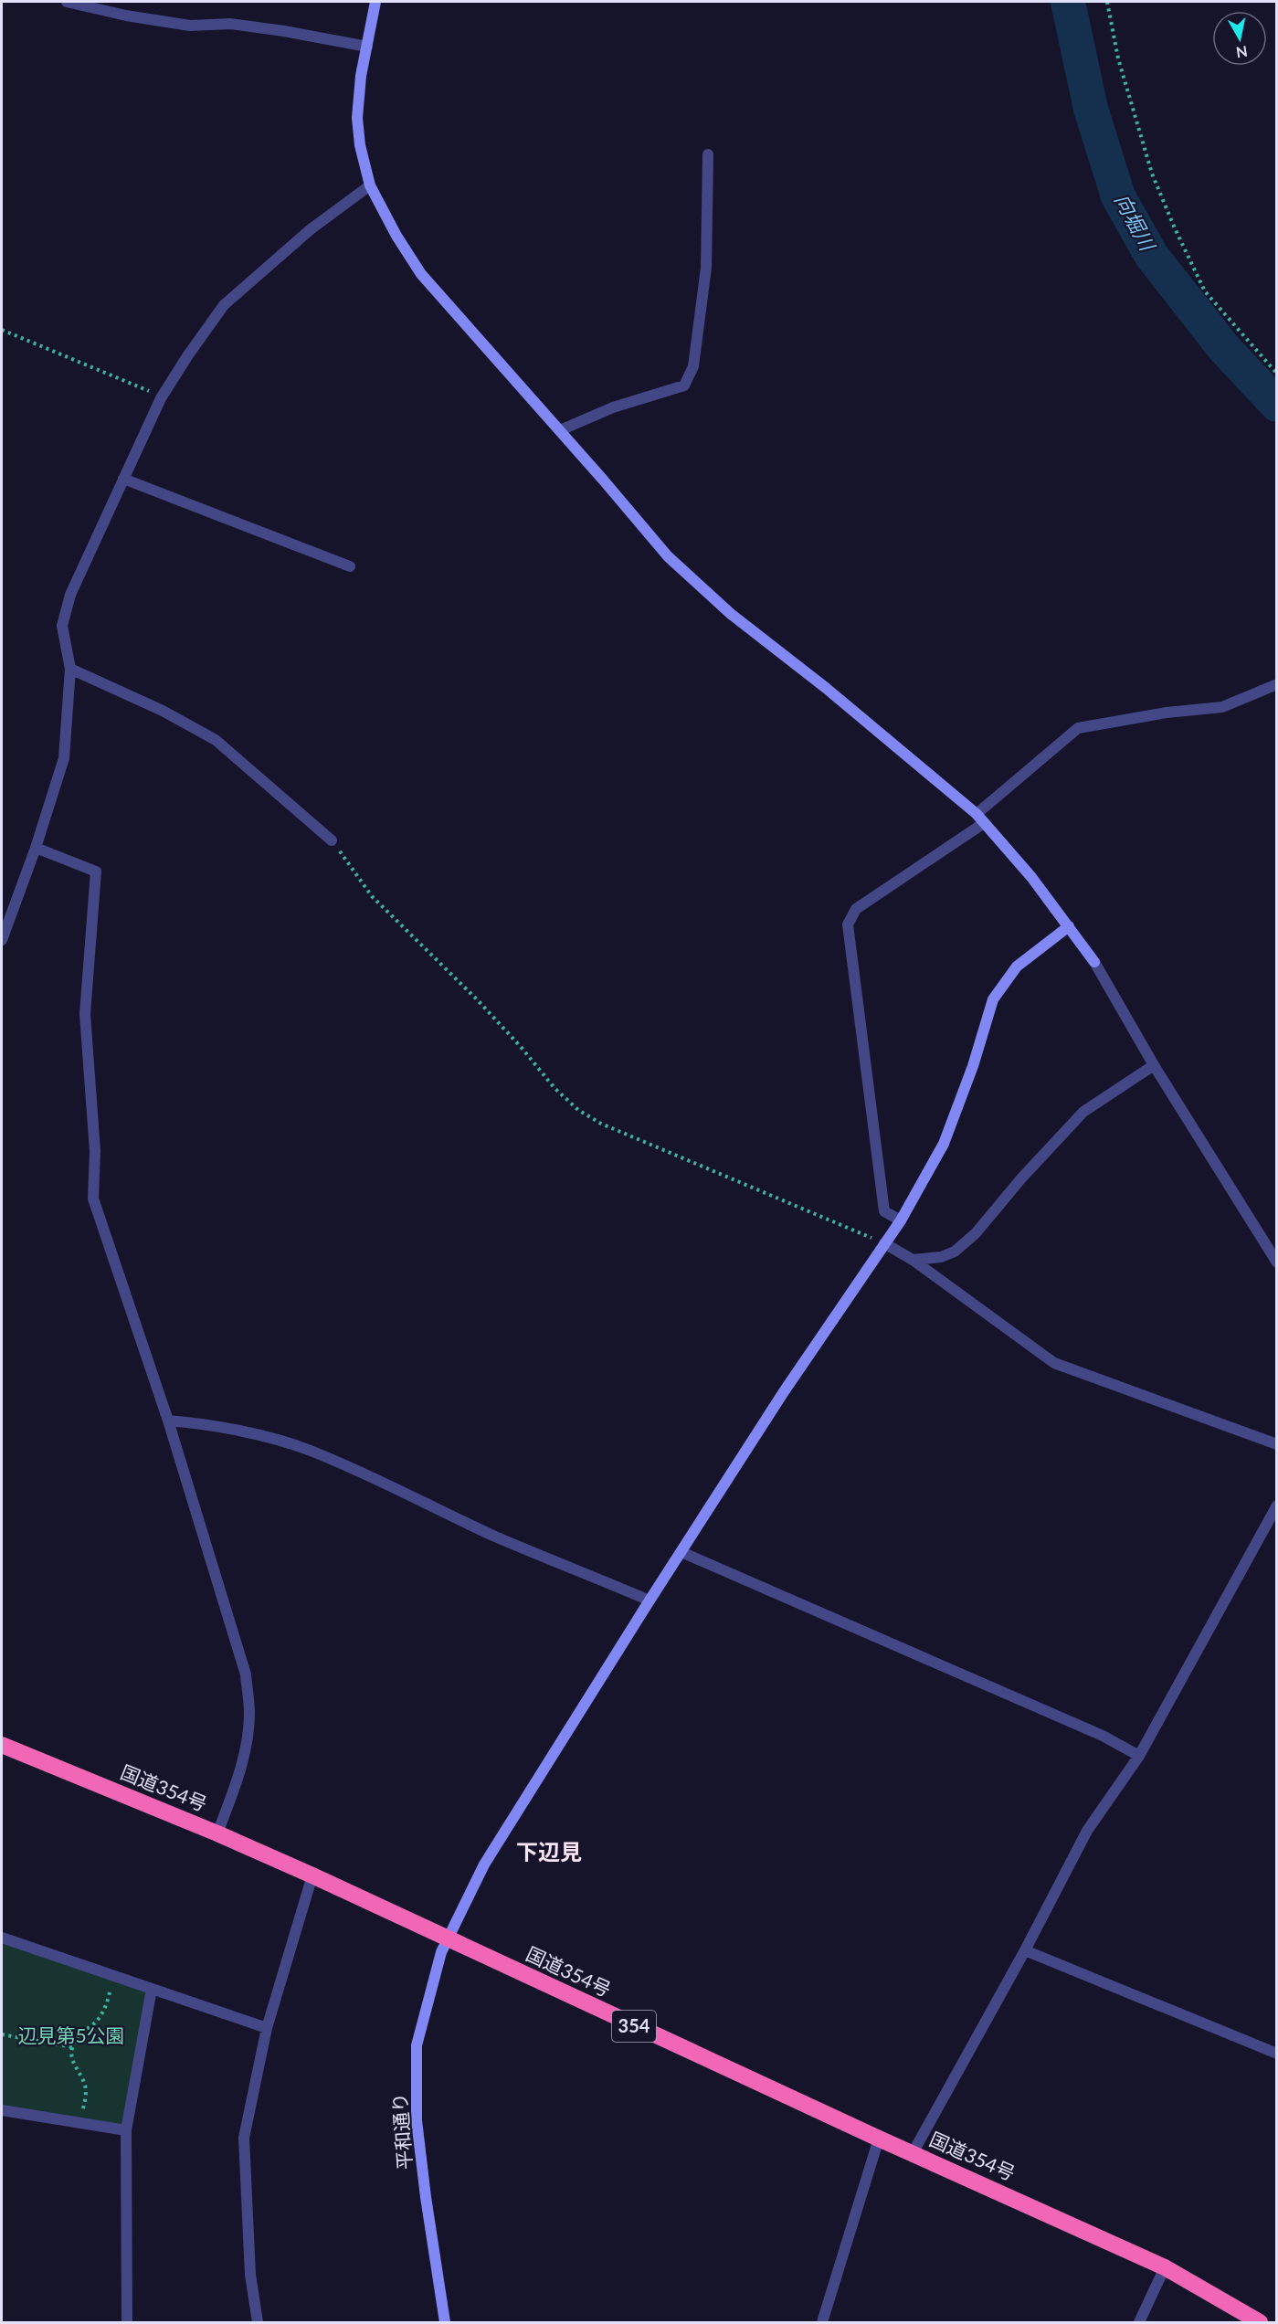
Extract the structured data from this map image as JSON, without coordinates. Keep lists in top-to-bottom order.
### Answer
{
  "streets": {
    "highway": ["国道354号", "354"],
    "street": ["平和通り"]
  },
  "crossings": [
    ["国道354号", "平和通り"]
  ],
  "districts": ["下辺見"],
  "water": ["向堀川"],
  "parks": ["辺見第5公園"],
  "north": "bottom"
}
